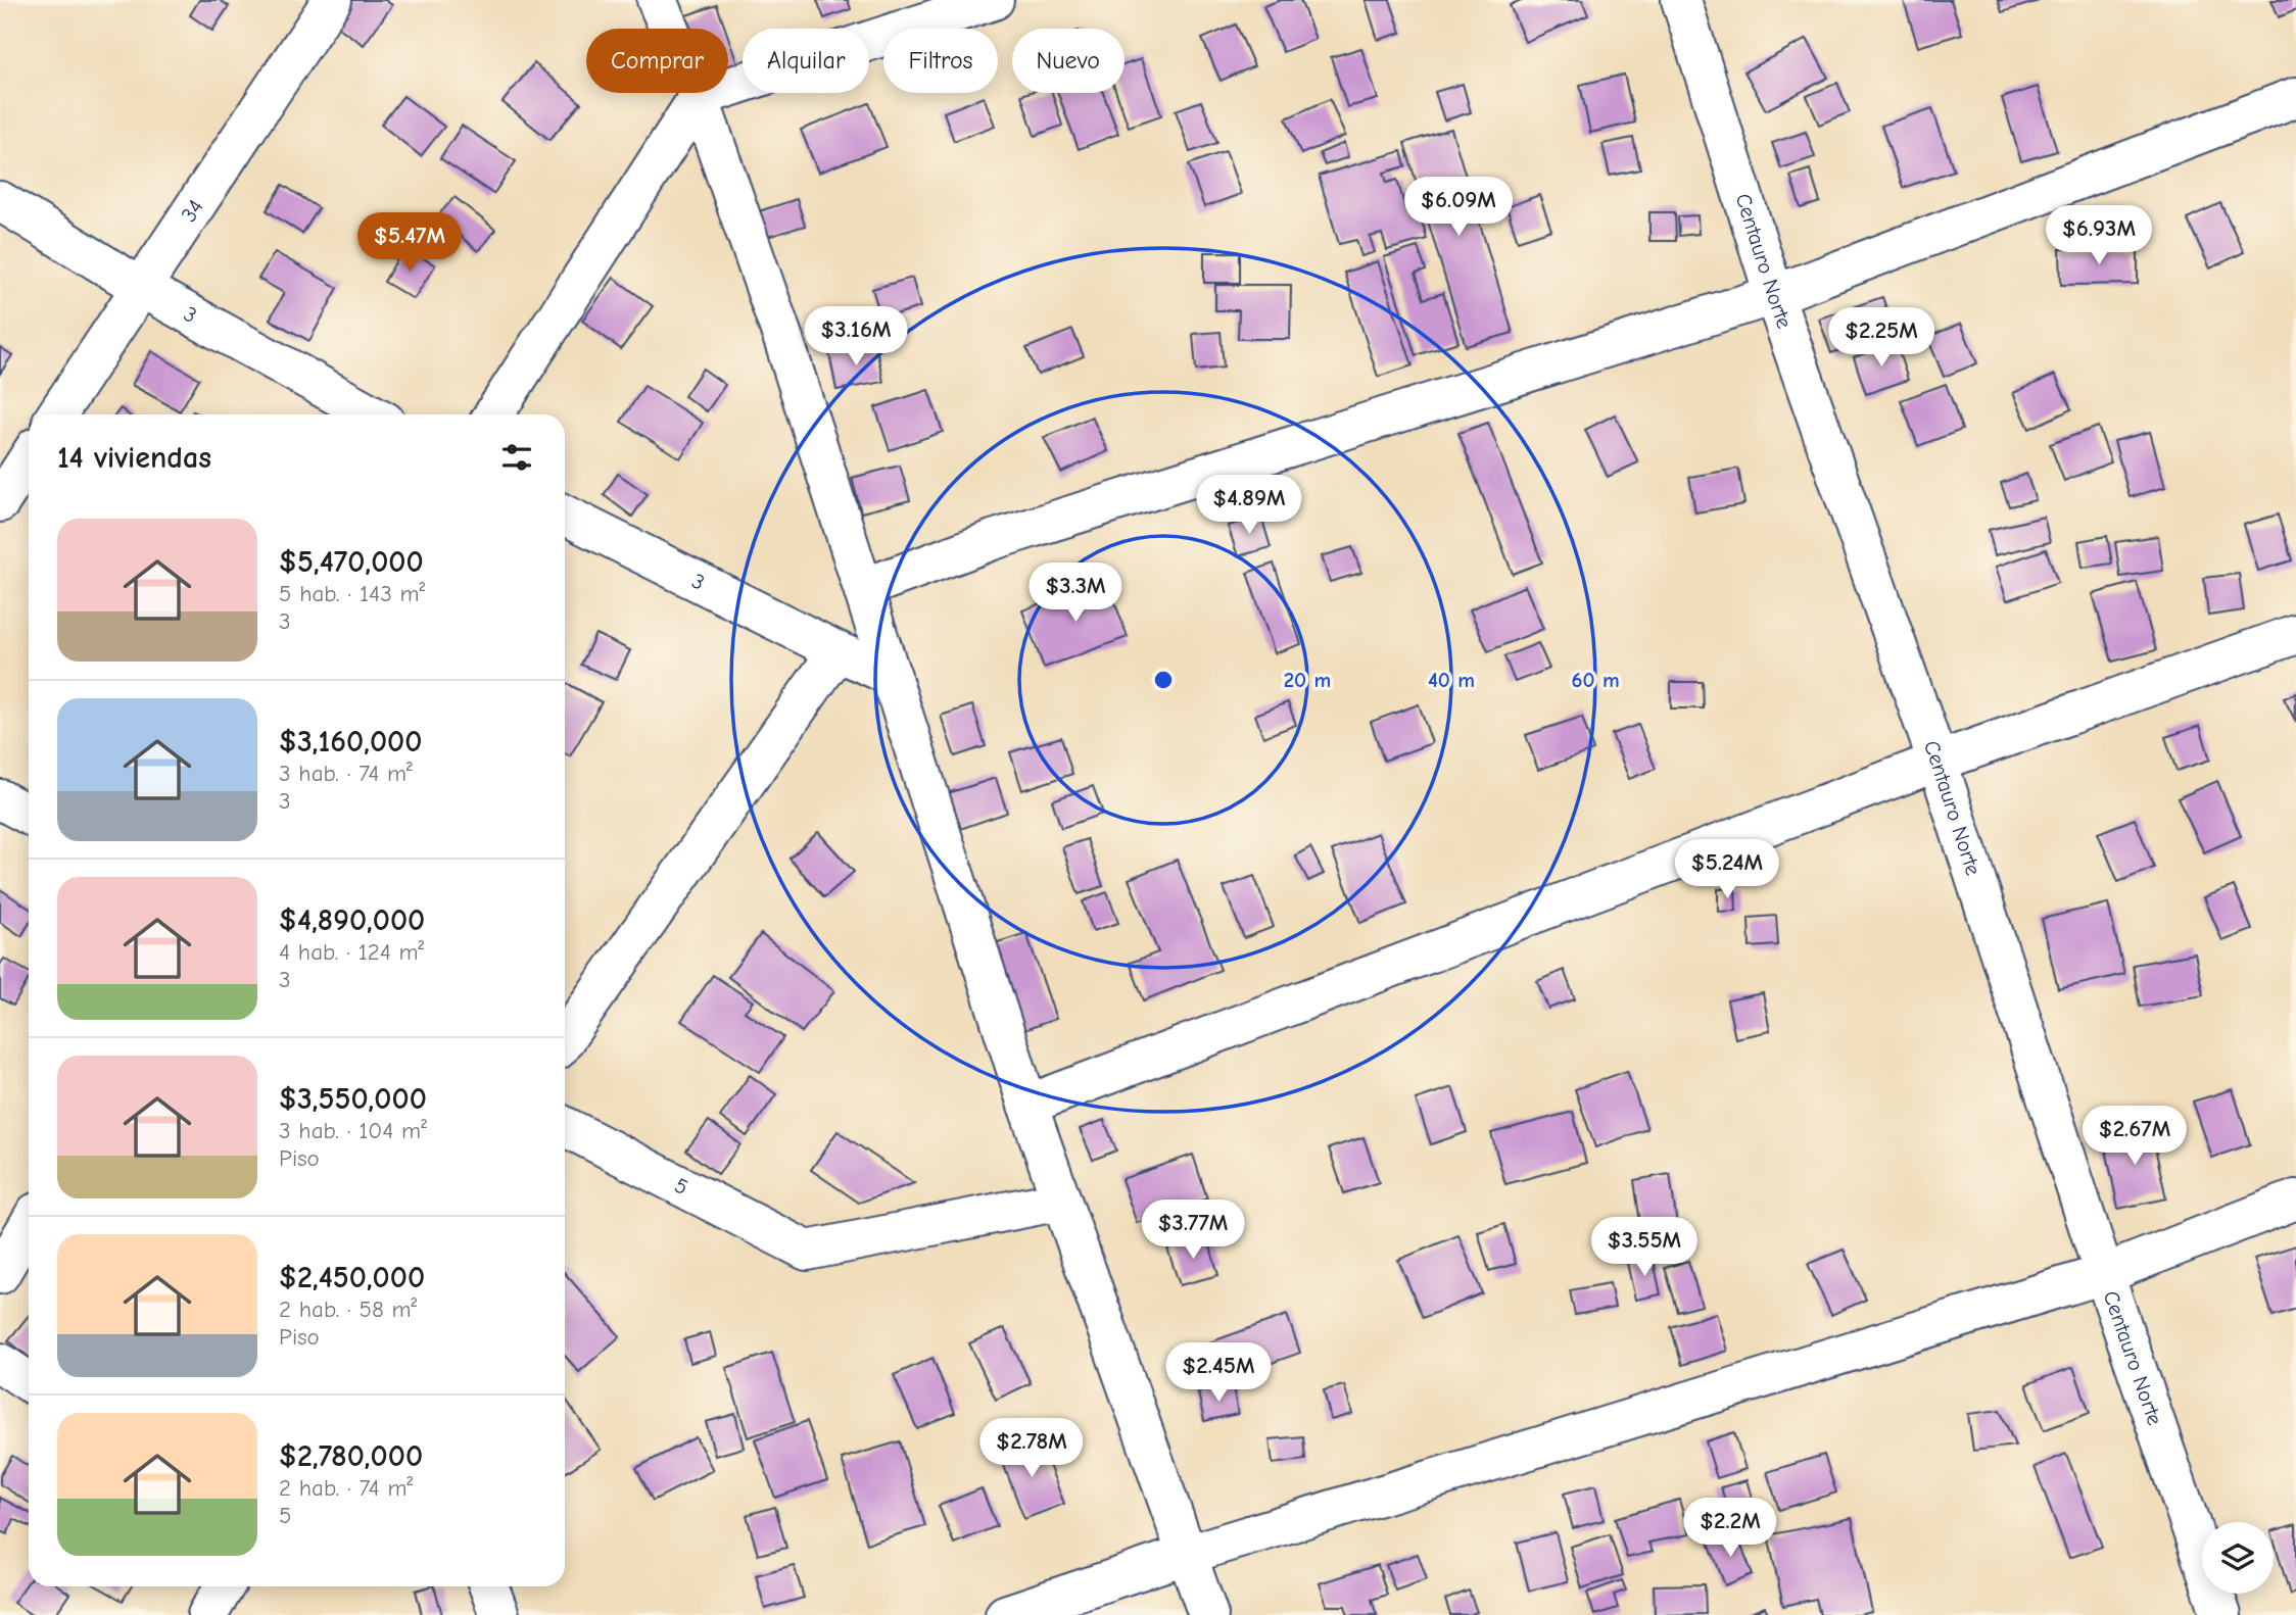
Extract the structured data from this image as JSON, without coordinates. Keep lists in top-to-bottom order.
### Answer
{
  "streets": {
    "street": [
      "34",
      "Centauro Norte",
      "3",
      "5"
    ]
  },
  "crossings": [
    ["34", "3"]
  ],
  "page": {
    "chip": [
      "Comprar",
      "Alquilar",
      "Filtros",
      "Nuevo"
    ],
    "price": [
      "$6.09M",
      "$6.93M",
      "$5.47M",
      "$3.16M",
      "$2.25M",
      "$4.89M",
      "$3.3M",
      "$5.24M",
      "$2.67M",
      "$3.77M",
      "$3.55M",
      "$2.45M",
      "$2.78M",
      "$2.2M"
    ],
    "heading": "14 viviendas",
    "list": [
      {
        "name": "$5,470,000",
        "note": "5 hab. · 143 m² · 3"
      },
      {
        "name": "$3,160,000",
        "note": "3 hab. · 74 m² · 3"
      },
      {
        "name": "$4,890,000",
        "note": "4 hab. · 124 m² · 3"
      },
      {
        "name": "$3,550,000",
        "note": "3 hab. · 104 m² · Piso"
      },
      {
        "name": "$2,450,000",
        "note": "2 hab. · 58 m² · Piso"
      },
      {
        "name": "$2,780,000",
        "note": "2 hab. · 74 m² · 5"
      }
    ]
  },
  "rings": ["20 m", "40 m", "60 m"]
}
